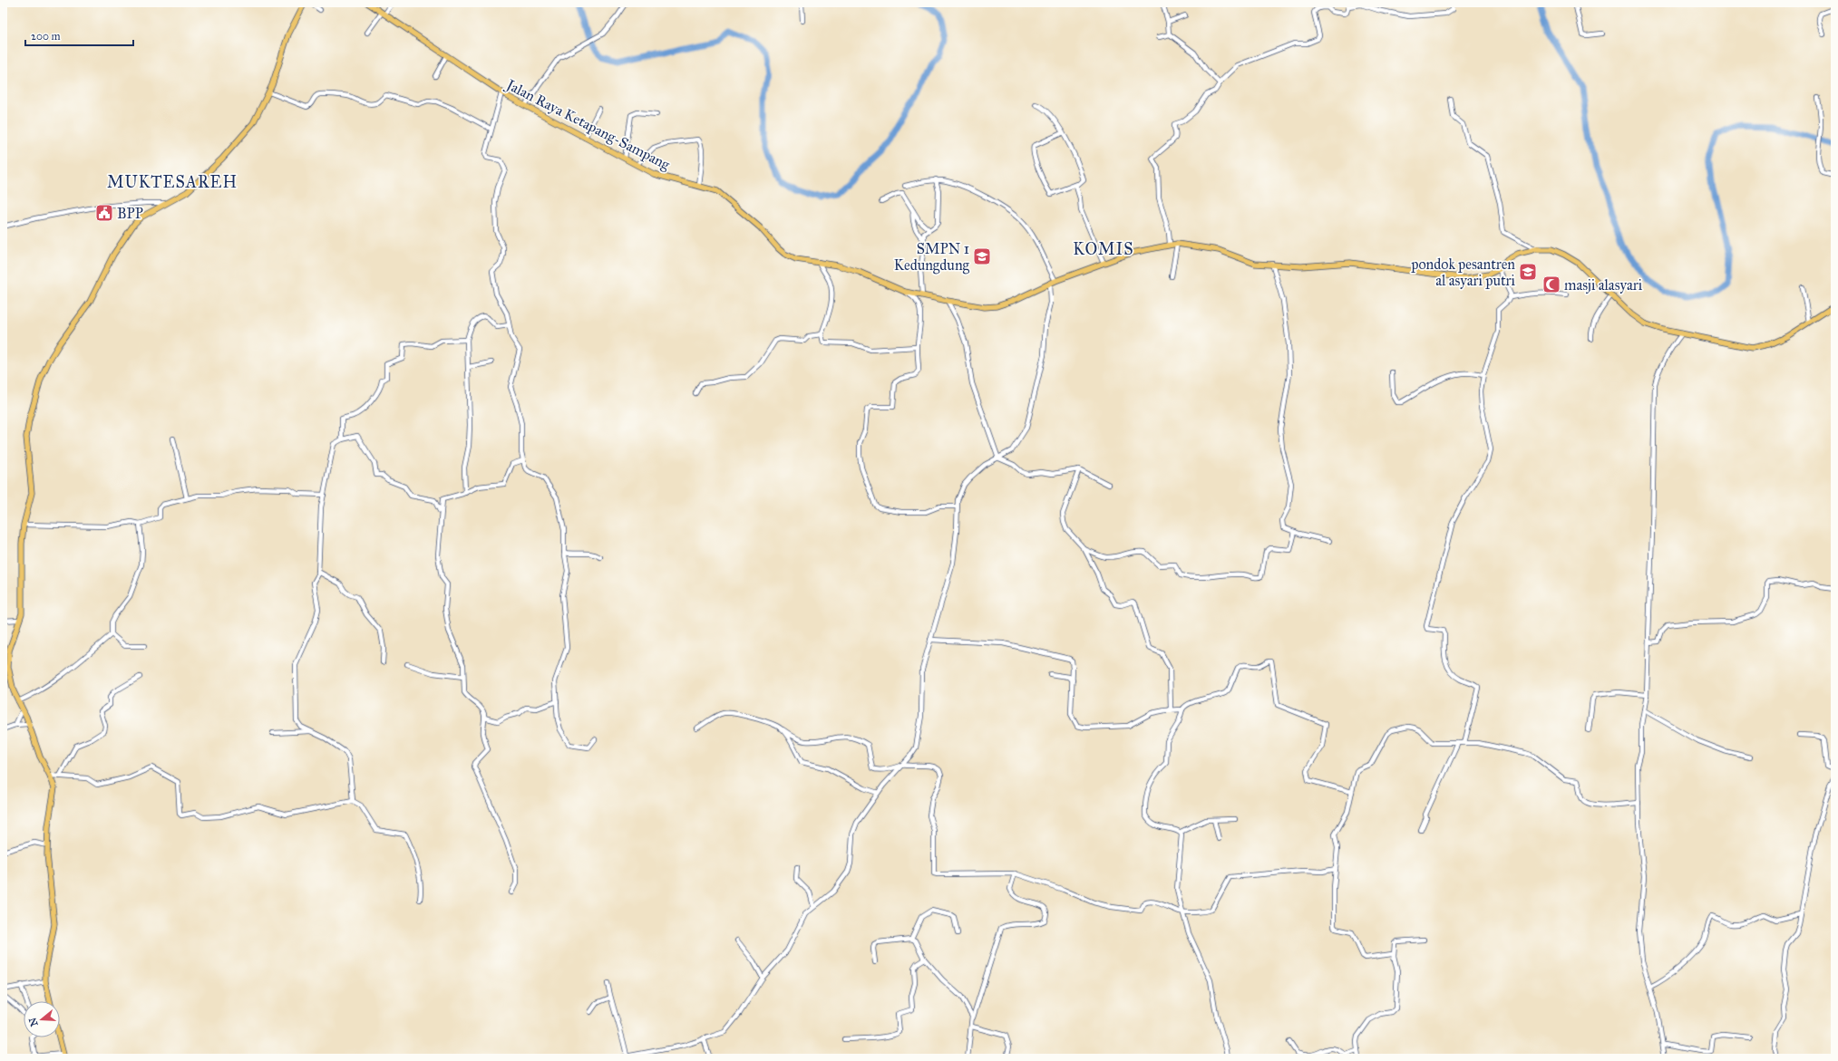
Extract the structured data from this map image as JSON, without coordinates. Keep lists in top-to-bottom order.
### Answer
{
  "streets": {
    "main road": ["Jalan Raya Ketapang-Sampang"]
  },
  "districts": ["MUKTESAREH", "KOMIS"],
  "places": {
    "public building": ["BPP"],
    "school or university": ["SMPN 1 Kedungdung", "pondok pesantren al asyari putri"],
    "mosque": ["masji alasyari"]
  },
  "scale_bar": "200 m",
  "north": "left"
}
